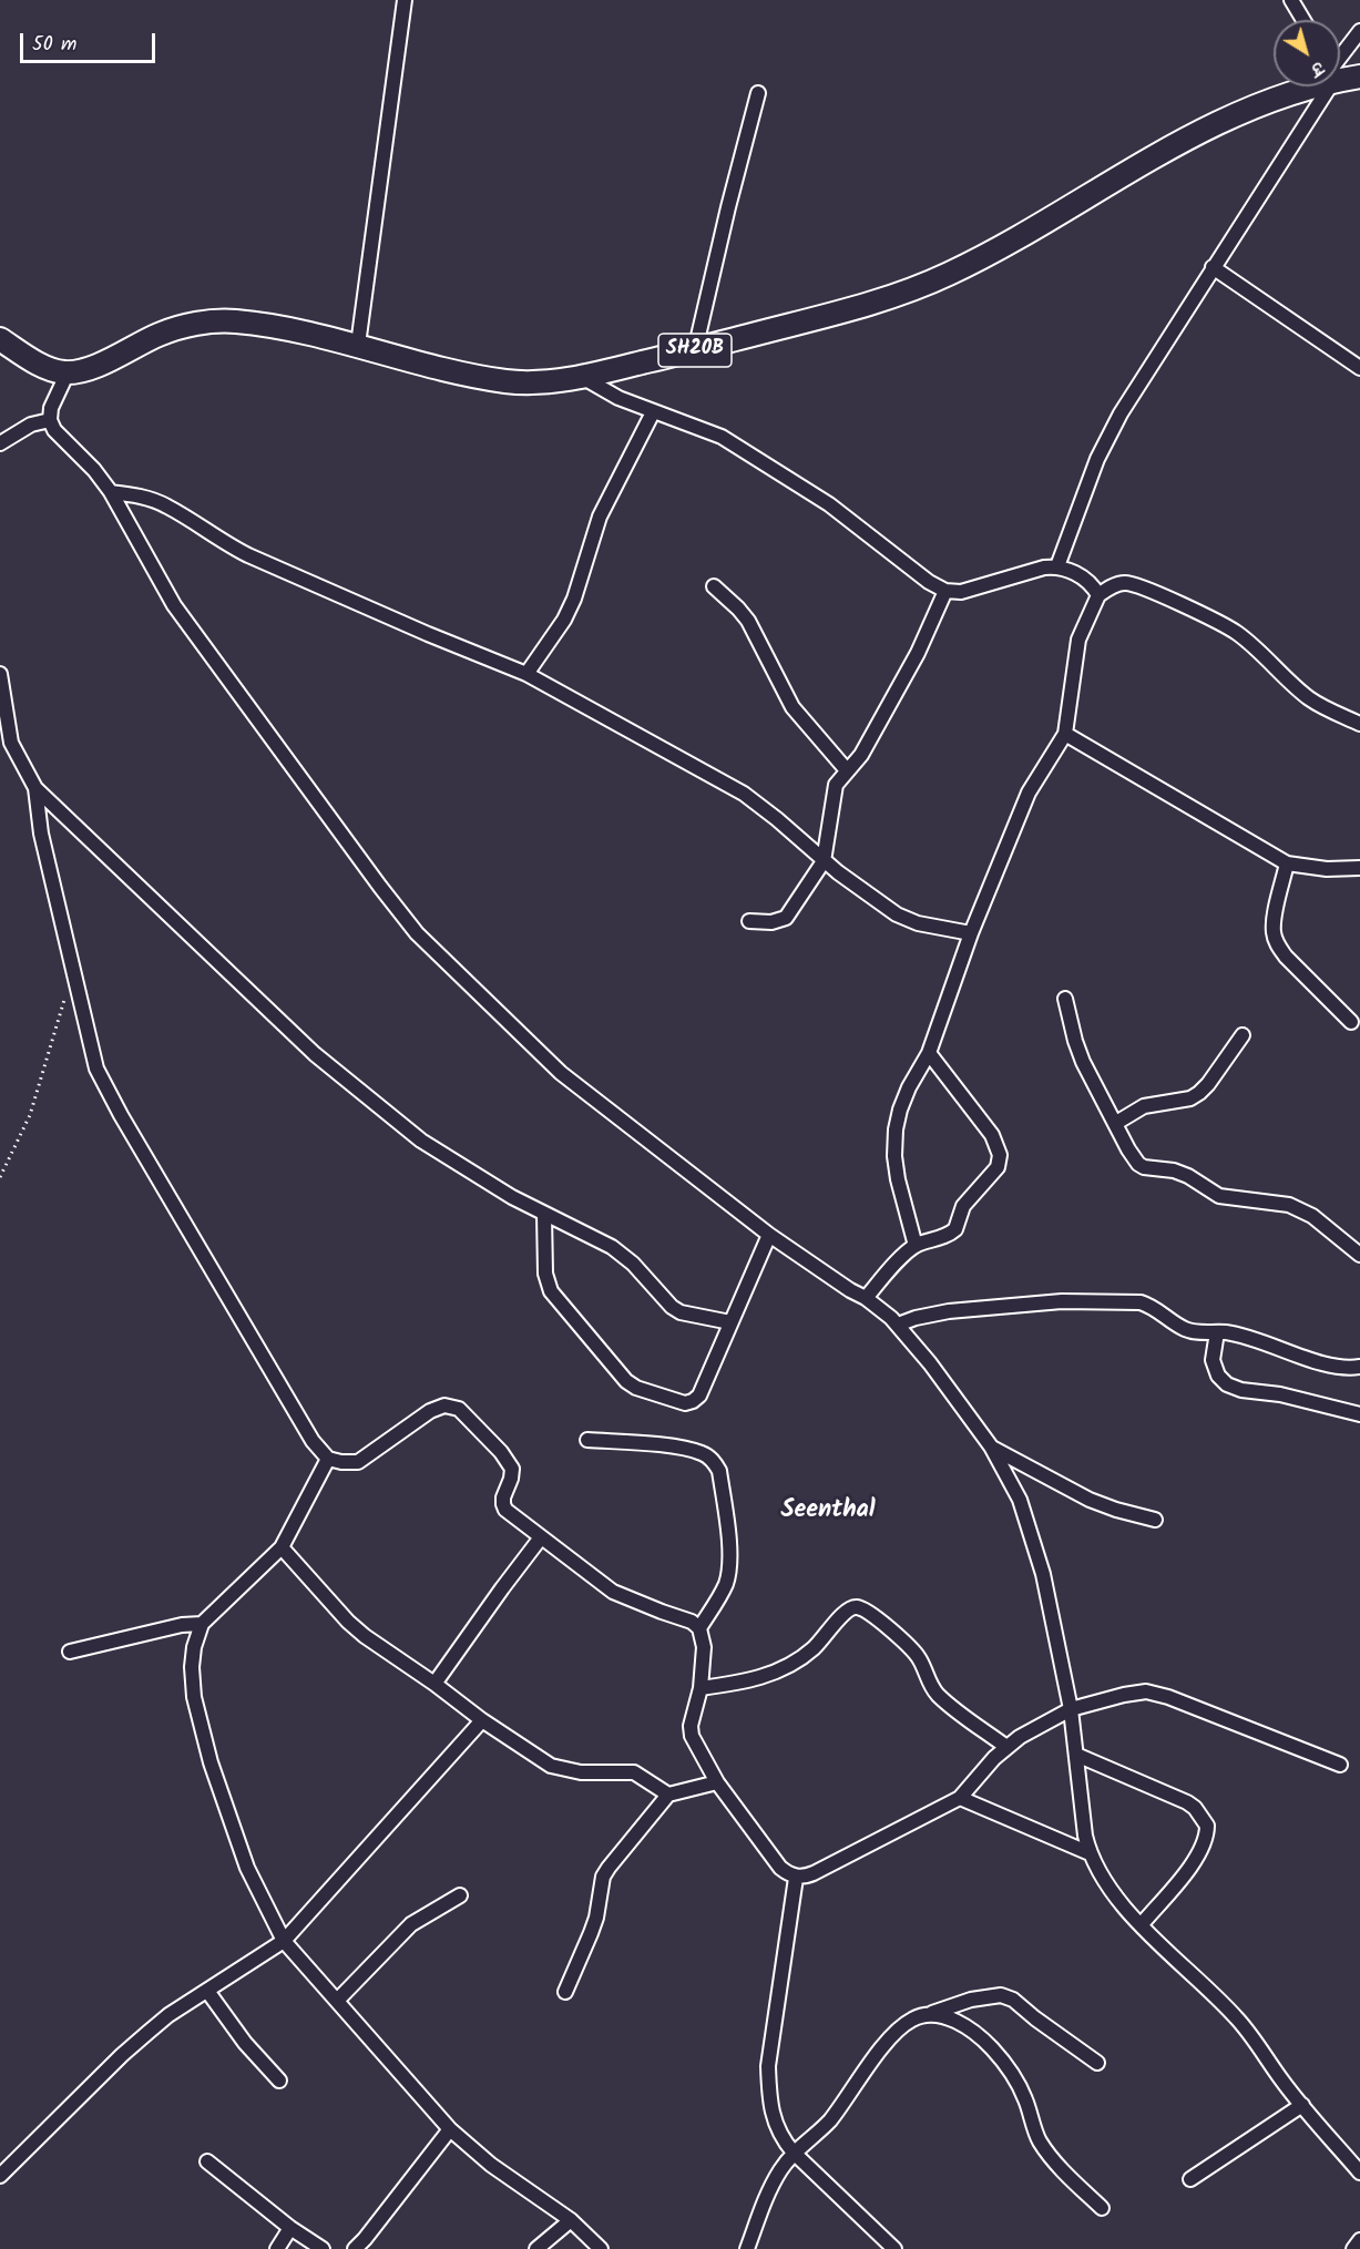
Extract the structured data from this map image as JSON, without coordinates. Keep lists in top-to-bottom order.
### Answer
{
  "streets": {
    "main road": ["SH20B"]
  },
  "districts": ["Seenthal"],
  "scale_bar": "50 m",
  "north": "bottom right"
}
